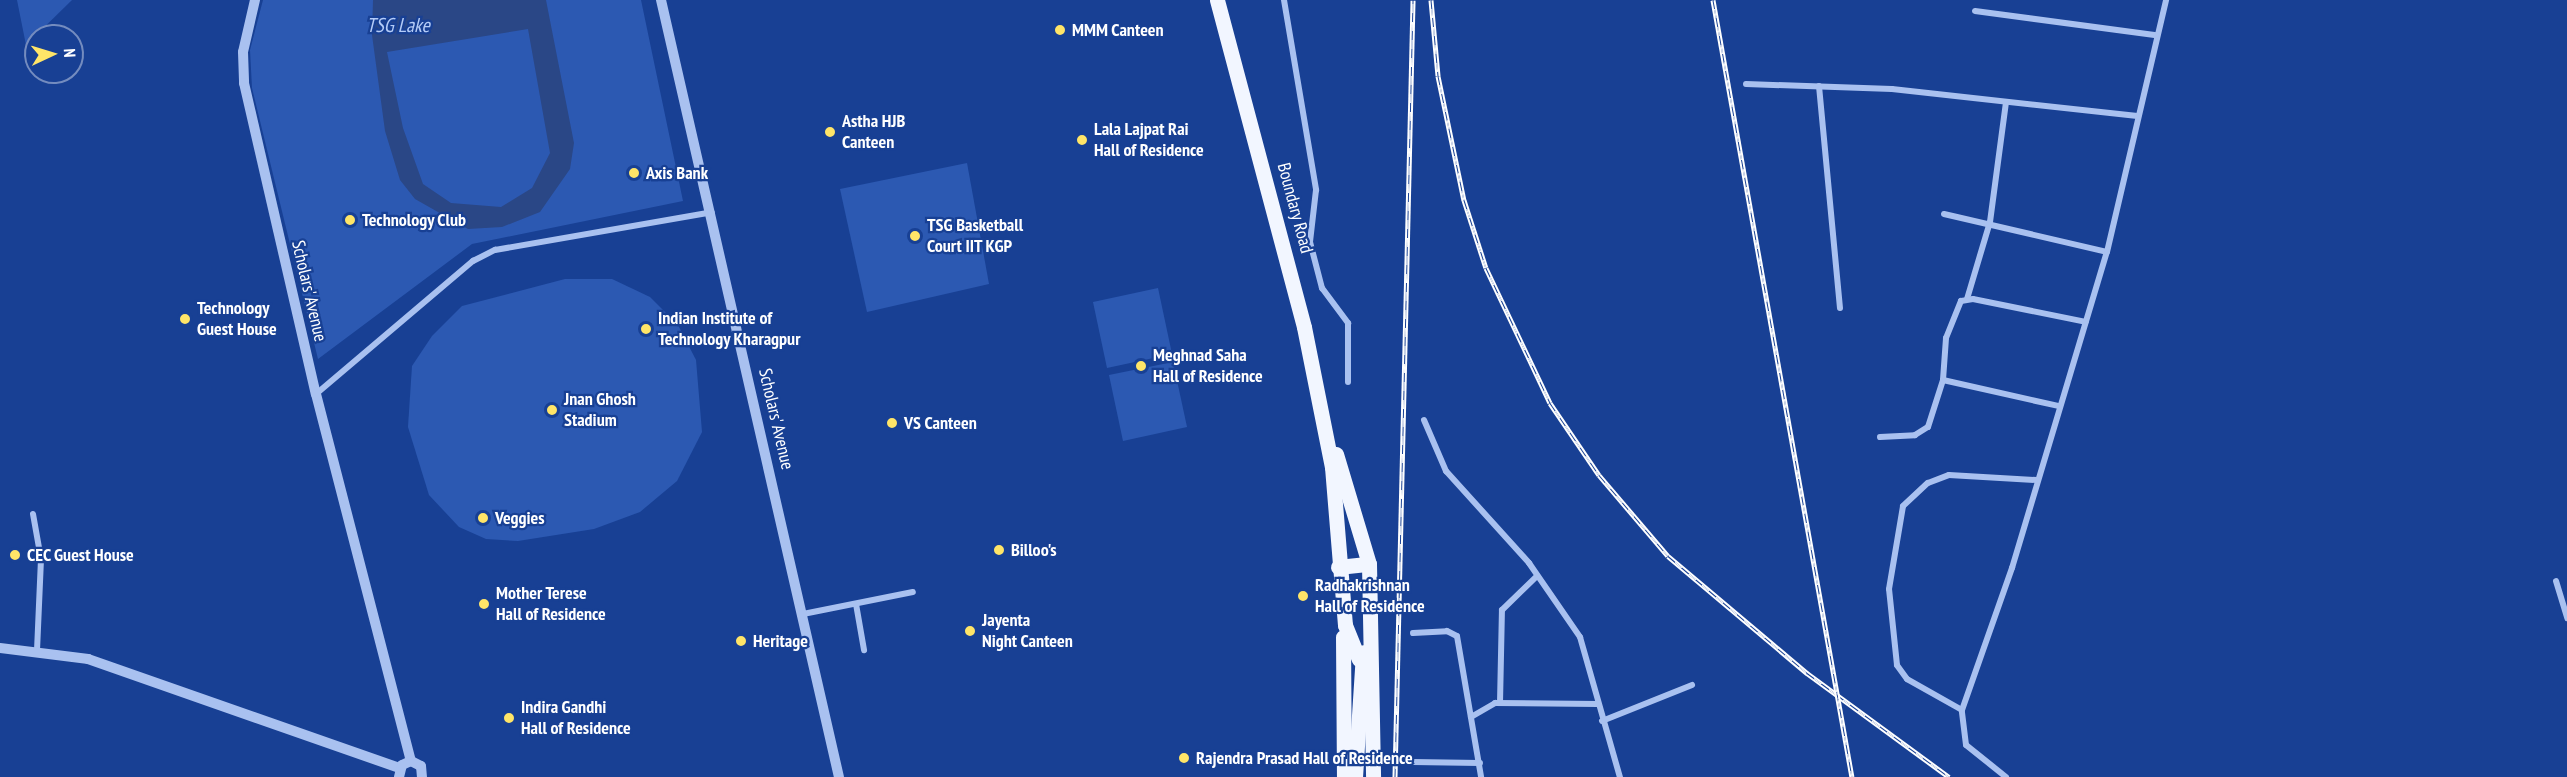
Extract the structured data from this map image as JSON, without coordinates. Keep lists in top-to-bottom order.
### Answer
{
  "streets": {
    "main road": ["Boundary Road"],
    "street": ["Scholars' Avenue"]
  },
  "water": ["TSG Lake"],
  "places": [
    "MMM Canteen",
    "Astha HJB Canteen",
    "Lala Lajpat Rai Hall of Residence",
    "Axis Bank",
    "Technology Club",
    "TSG Basketball Court IIT KGP",
    "Technology Guest House",
    "Indian Institute of Technology Kharagpur",
    "Meghnad Saha Hall of Residence",
    "Jnan Ghosh Stadium",
    "VS Canteen",
    "Veggies",
    "Billoo's",
    "CEC Guest House",
    "Radhakrishnan Hall of Residence",
    "Mother Terese Hall of Residence",
    "Jayenta Night Canteen",
    "Heritage",
    "Indira Gandhi Hall of Residence",
    "Rajendra Prasad Hall of Residence"
  ],
  "north": "right"
}
